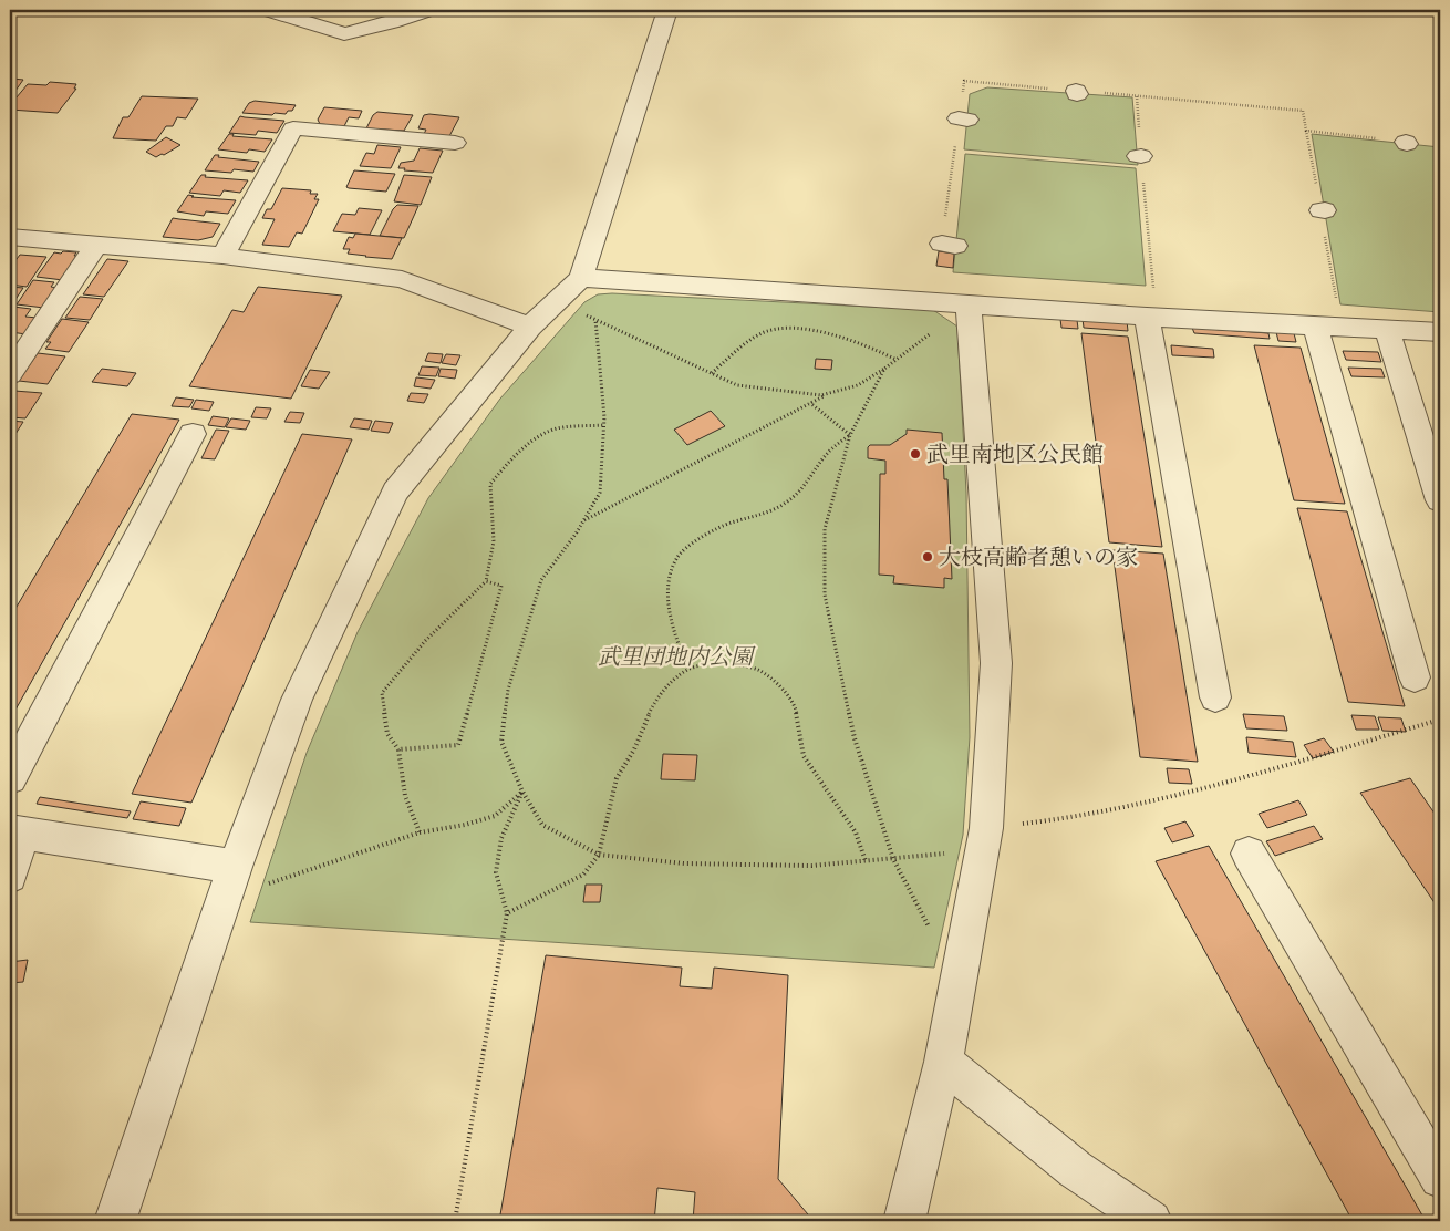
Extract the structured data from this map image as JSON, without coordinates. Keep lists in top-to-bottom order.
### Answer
{
  "parks": ["武里団地内公園"],
  "places": ["武里南地区公民館", "大枝高齢者憩いの家"]
}
